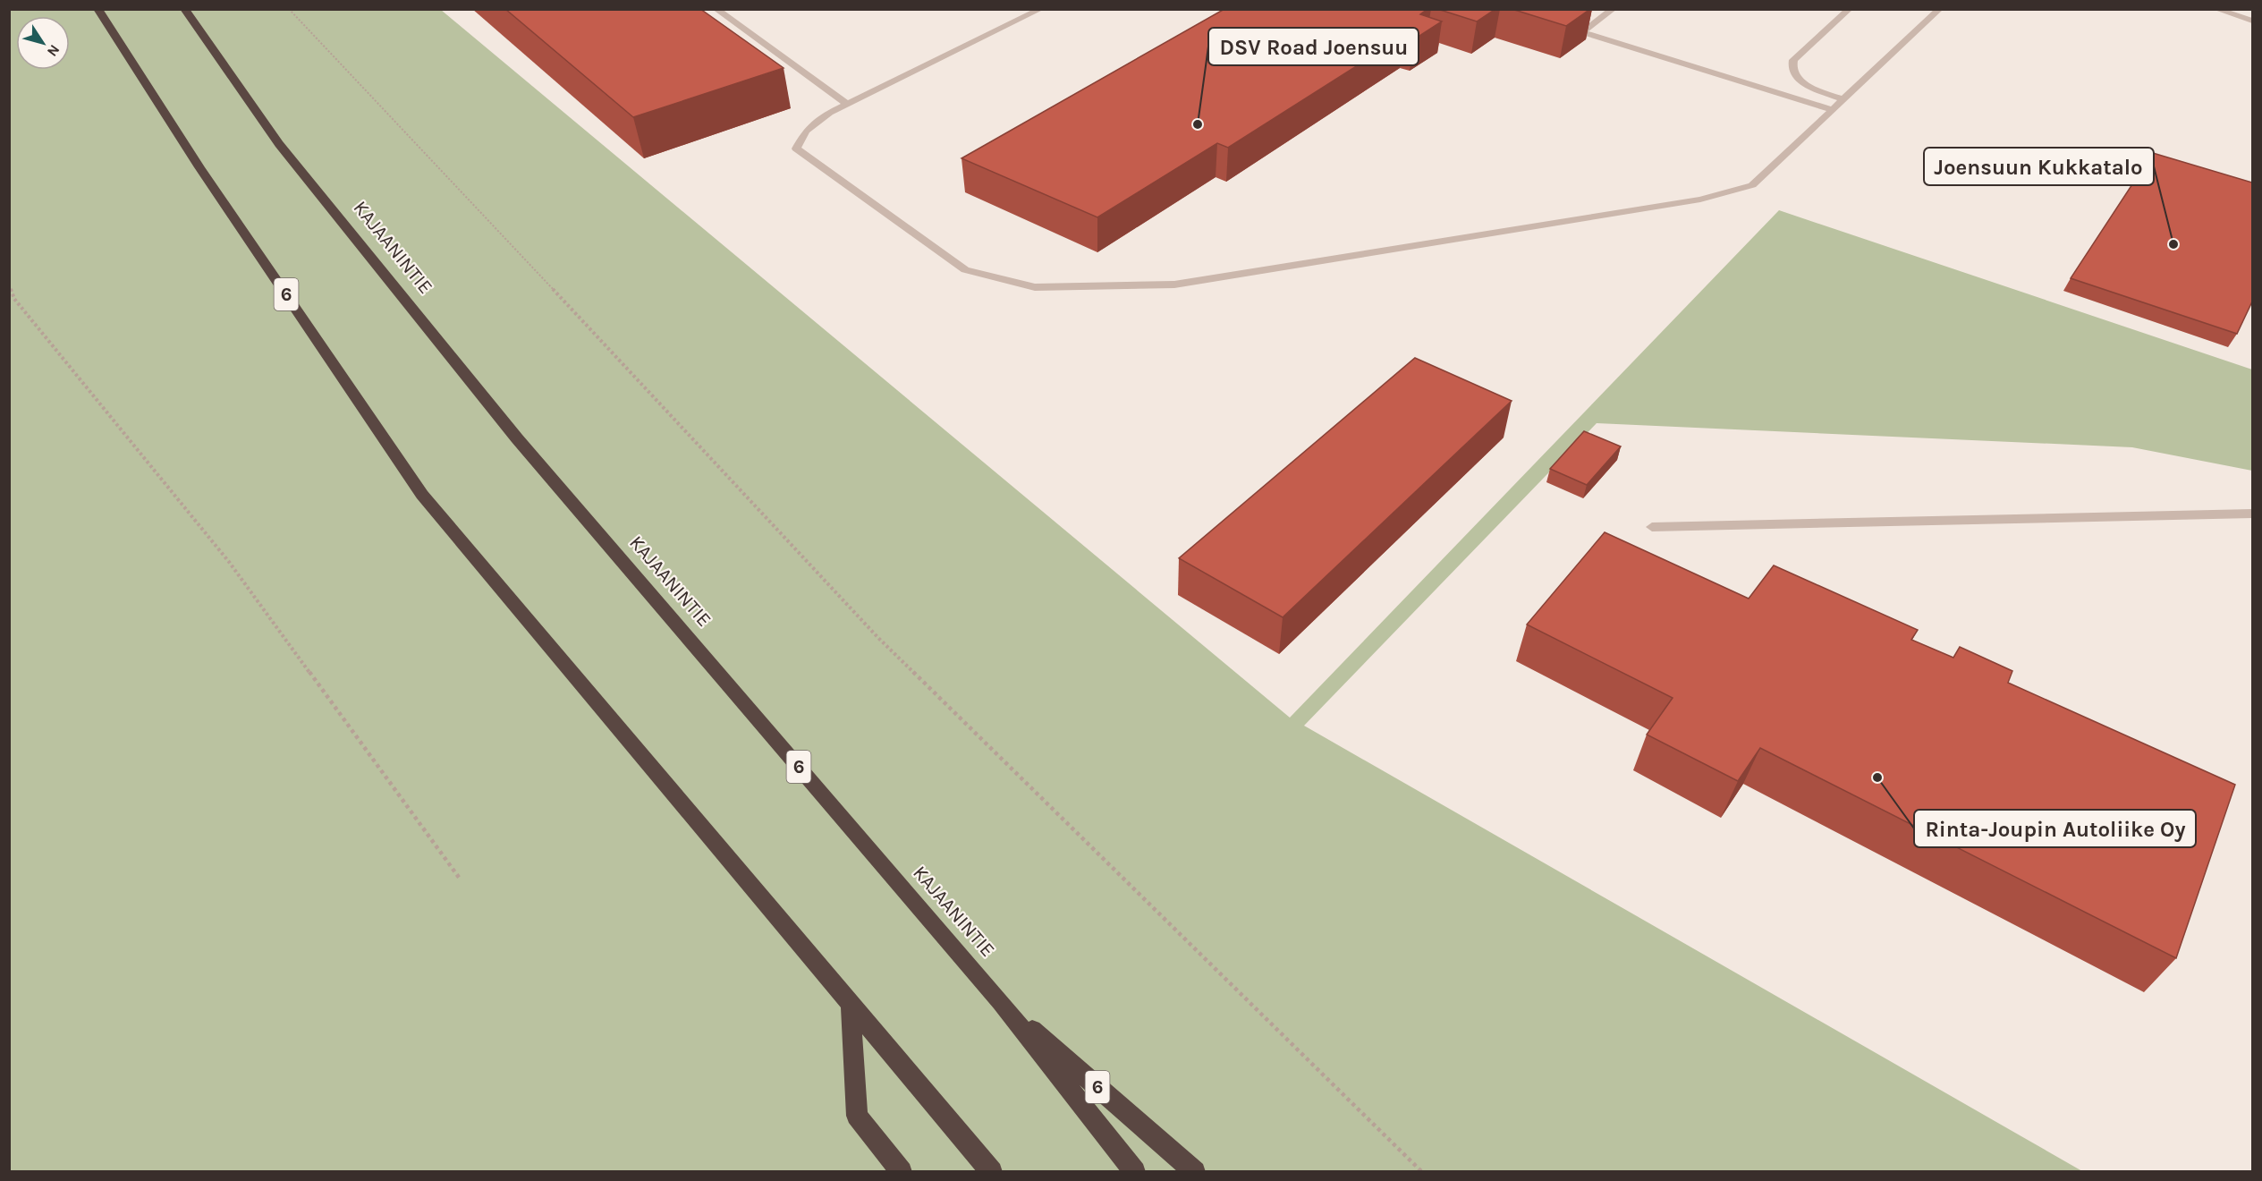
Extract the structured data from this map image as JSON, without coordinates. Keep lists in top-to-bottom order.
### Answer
{
  "streets": {
    "highway": ["KAJAANINTIE", "6"]
  },
  "crossings": [
    ["KAJAANINTIE", "6"]
  ],
  "places": ["DSV Road Joensuu", "Joensuun Kukkatalo", "Rinta-Joupin Autoliike Oy"],
  "north": "bottom right"
}
